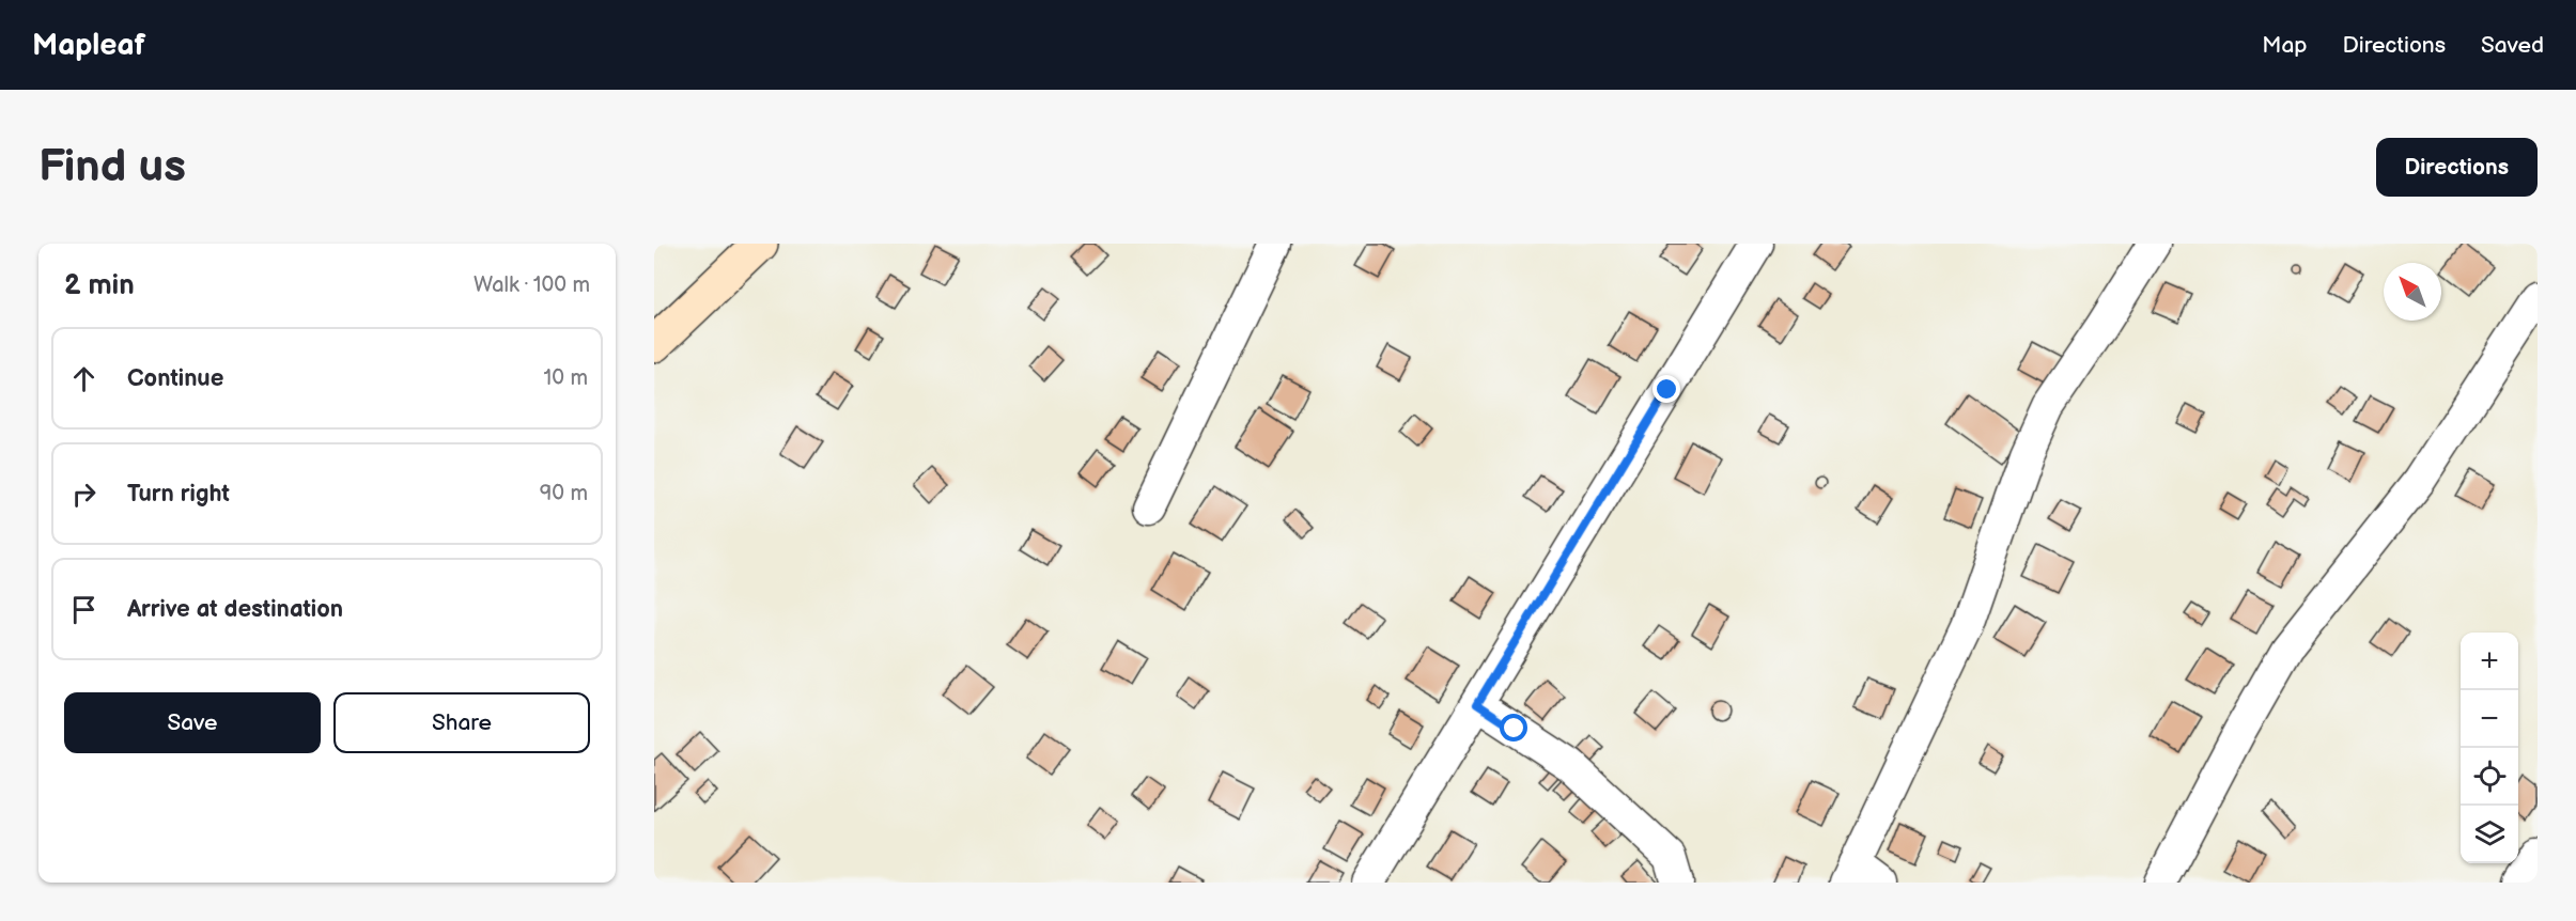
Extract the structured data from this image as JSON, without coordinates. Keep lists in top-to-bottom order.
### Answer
{
  "north": "top left",
  "page": {
    "header": "Mapleaf",
    "nav": ["Map", "Directions", "Saved"],
    "buttons": [
      "Directions",
      ["Save", "Share"]
    ],
    "title": "Find us",
    "heading": ["2 min", "Walk · 100 m"],
    "list": [
      ["Continue", "10 m"],
      ["Turn right", "90 m"],
      "Arrive at destination"
    ],
    "map_buttons": ["+", "−"]
  }
}
